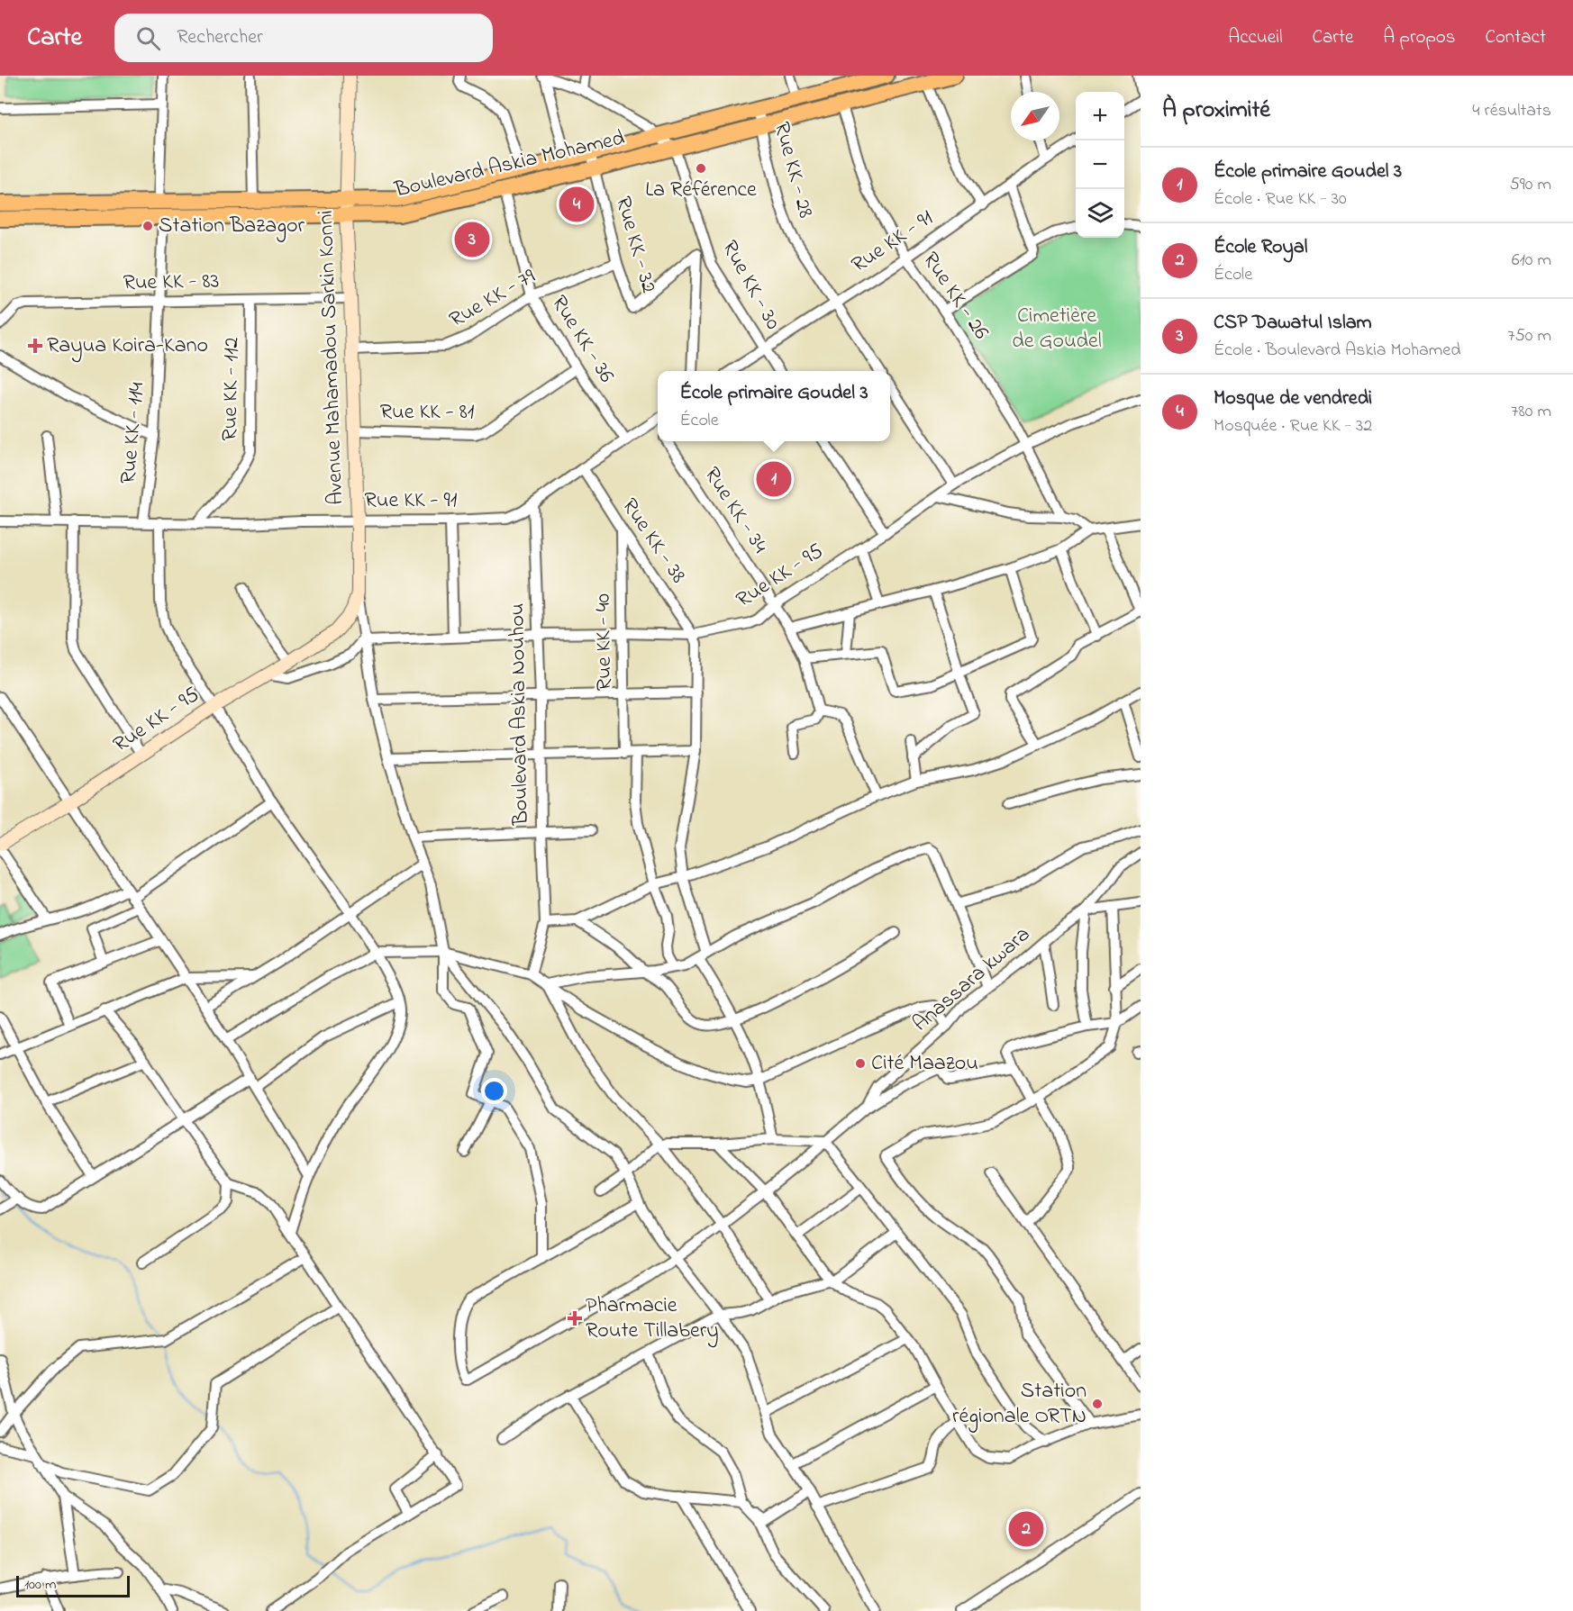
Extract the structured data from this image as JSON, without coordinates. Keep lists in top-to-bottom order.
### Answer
{
  "streets": {
    "main road": ["Boulevard Askia Mohamed"],
    "street": [
      "Rue KK - 28",
      "Rue KK - 91",
      "Rue KK - 32",
      "Rue KK - 83",
      "Rue KK - 30",
      "Rue KK - 26",
      "Rue KK - 79",
      "Rue KK - 36",
      "Avenue Mahamadou Sarkin Konni",
      "Rue KK - 112",
      "Rue KK - 81",
      "Rue KK - 114",
      "Rue KK - 34",
      "Rue KK - 38",
      "Rue KK - 95",
      "Rue KK - 40",
      "Boulevard Askia Nouhou",
      "Anassara kwara"
    ]
  },
  "crossings": [
    ["Boulevard Askia Mohamed", "Rue KK - 28"],
    ["Boulevard Askia Mohamed", "Rue KK - 32"],
    ["Boulevard Askia Mohamed", "Rue KK - 30"],
    ["Boulevard Askia Mohamed", "Rue KK - 26"],
    ["Boulevard Askia Mohamed", "Rue KK - 36"],
    ["Boulevard Askia Mohamed", "Avenue Mahamadou Sarkin Konni"],
    ["Boulevard Askia Mohamed", "Rue KK - 114"],
    ["Rue KK - 28", "Rue KK - 91"],
    ["Rue KK - 91", "Rue KK - 30"],
    ["Rue KK - 91", "Rue KK - 26"],
    ["Rue KK - 91", "Rue KK - 36"],
    ["Rue KK - 91", "Avenue Mahamadou Sarkin Konni"],
    ["Rue KK - 91", "Rue KK - 112"],
    ["Rue KK - 91", "Rue KK - 114"],
    ["Rue KK - 91", "Rue KK - 38"],
    ["Rue KK - 91", "Boulevard Askia Nouhou"],
    ["Rue KK - 32", "Rue KK - 79"],
    ["Rue KK - 83", "Avenue Mahamadou Sarkin Konni"],
    ["Rue KK - 83", "Rue KK - 112"],
    ["Rue KK - 83", "Rue KK - 114"],
    ["Rue KK - 26", "Rue KK - 95"],
    ["Rue KK - 79", "Rue KK - 36"],
    ["Rue KK - 79", "Avenue Mahamadou Sarkin Konni"],
    ["Rue KK - 36", "Rue KK - 81"],
    ["Avenue Mahamadou Sarkin Konni", "Rue KK - 81"],
    ["Avenue Mahamadou Sarkin Konni", "Rue KK - 95"],
    ["Rue KK - 34", "Rue KK - 95"],
    ["Rue KK - 38", "Rue KK - 95"],
    ["Rue KK - 38", "Rue KK - 40"],
    ["Rue KK - 95", "Rue KK - 40"],
    ["Rue KK - 95", "Boulevard Askia Nouhou"]
  ],
  "parks": ["Cimetière de Goudel"],
  "places": {
    "other": [
      "La Référence",
      "Station Bazagor",
      "Cité Maazou",
      "Station régionale ORTN"
    ],
    "health": ["Rayua Koira-Kano", "Pharmacie Route Tillabery"]
  },
  "scale_bar": "100 m",
  "north": "bottom left",
  "page": {
    "header": "Carte",
    "search": "Rechercher",
    "nav": [
      "Accueil",
      "Carte",
      "À propos",
      "Contact"
    ],
    "heading": ["À proximité", "4 résultats"],
    "map_buttons": ["+", "−"],
    "list": [
      {
        "mark": "1",
        "name": "École primaire Goudel 3",
        "note": "École · Rue KK - 30",
        "value": "590 m"
      },
      {
        "mark": "2",
        "name": "École Royal",
        "note": "École",
        "value": "610 m"
      },
      {
        "mark": "3",
        "name": "CSP Dawatul Islam",
        "note": "École · Boulevard Askia Mohamed",
        "value": "750 m"
      },
      {
        "mark": "4",
        "name": "Mosque de vendredi",
        "note": "Mosquée · Rue KK - 32",
        "value": "780 m"
      }
    ],
    "pins": [
      "4",
      "3",
      "1",
      "2"
    ],
    "popup": ["École primaire Goudel 3", "École"],
    "scale": "100 m"
  }
}
